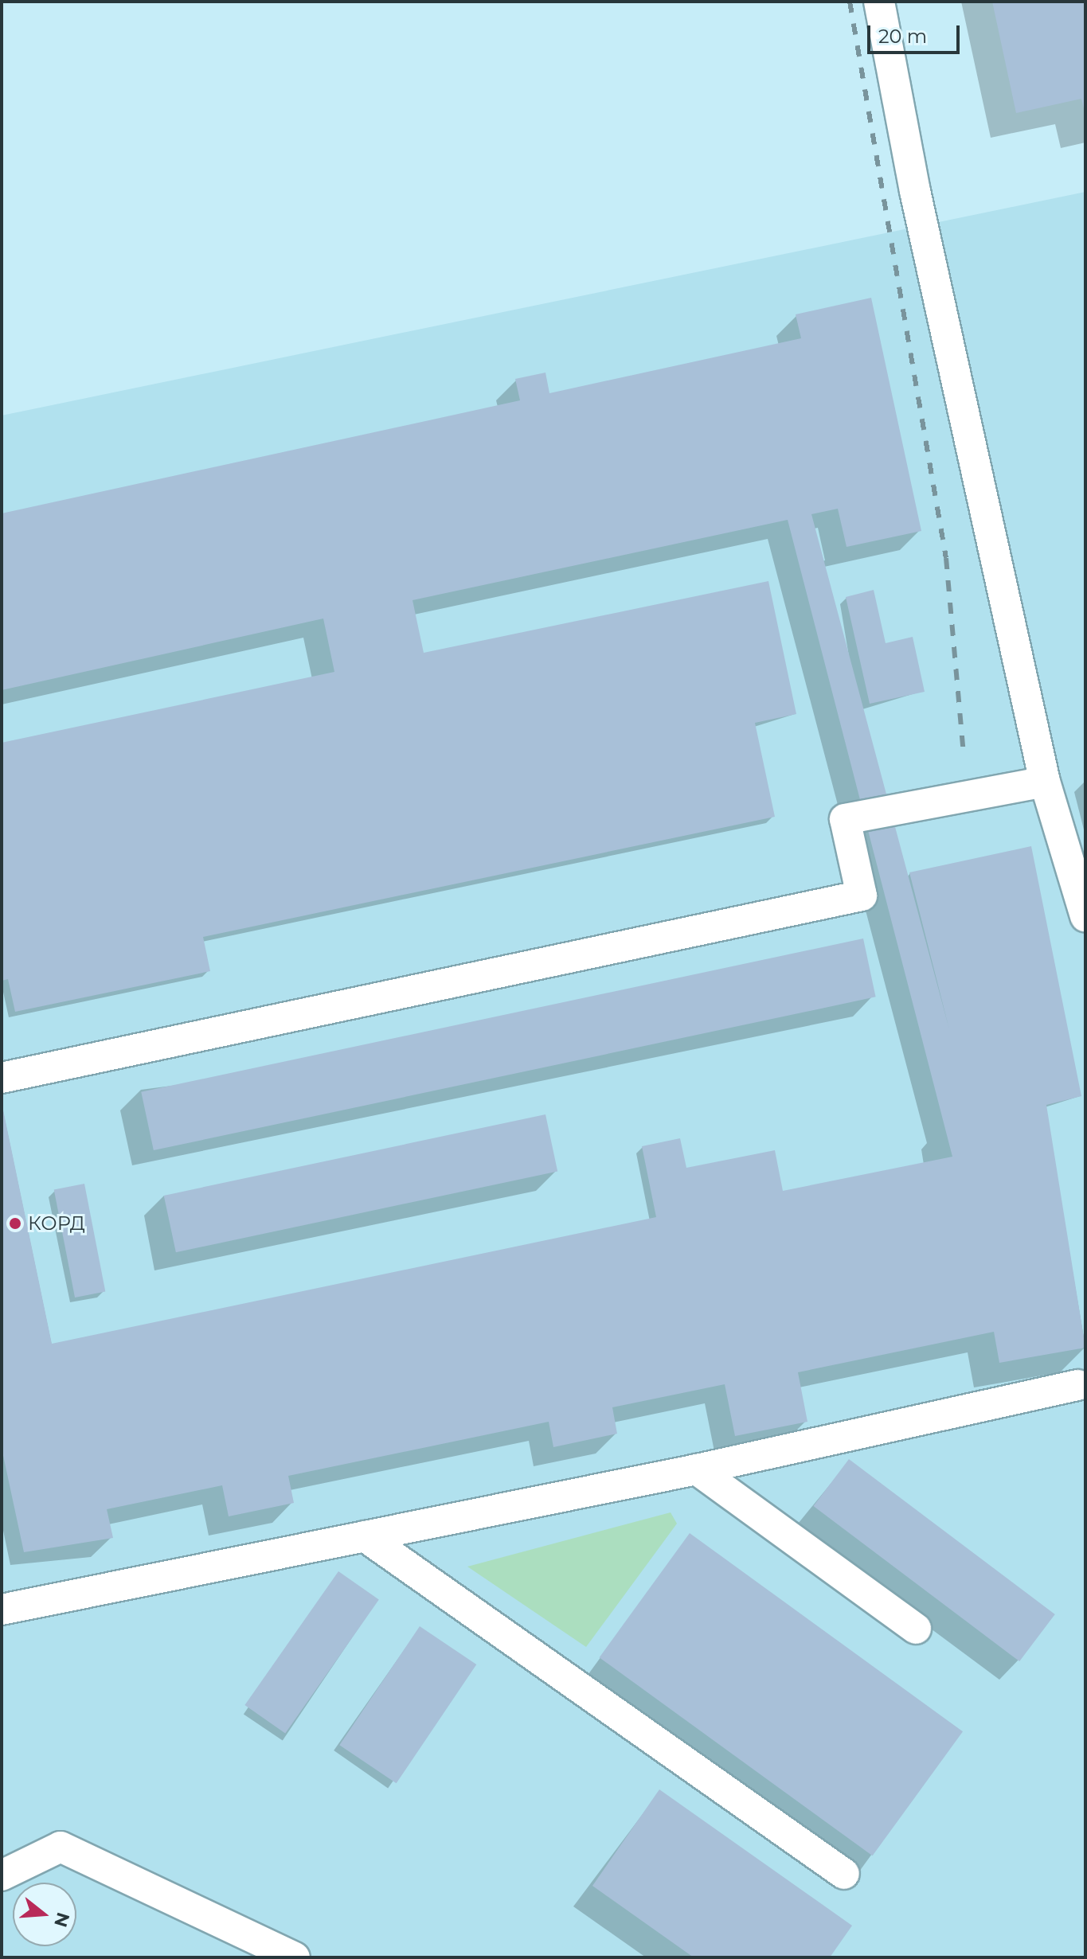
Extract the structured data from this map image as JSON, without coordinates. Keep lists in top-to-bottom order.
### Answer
{
  "places": ["КОРД"],
  "scale_bar": "20 m",
  "north": "right"
}
